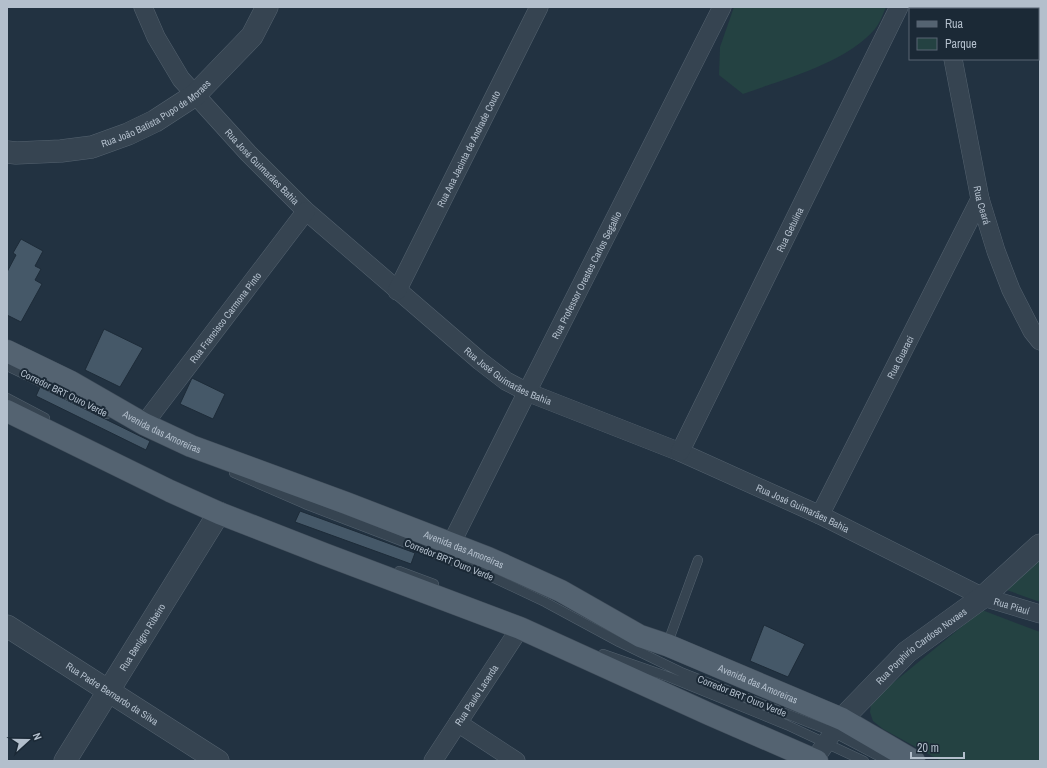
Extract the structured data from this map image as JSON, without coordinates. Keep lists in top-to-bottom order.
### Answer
{
  "streets": {
    "main road": ["Avenida das Amoreiras"],
    "street": [
      "Rua João Batista Pupo de Moraes",
      "Rua Ana Jacinta de Andrade Couto",
      "Rua José Guimarães Bahia",
      "Rua Ceará",
      "Rua Getulina",
      "Rua Professor Orestes Carlos Segallio",
      "Rua Francisco Carmona Pinto",
      "Rua Guaraci",
      "Rua Piauí",
      "Rua Benígno Ribeiro",
      "Rua Porphirio Cardoso Novaes",
      "Rua Padre Bernardo da Silva",
      "Rua Paulo Lacerda"
    ],
    "lane": ["Corredor BRT Ouro Verde"]
  },
  "crossings": [
    ["Rua João Batista Pupo de Moraes", "Rua José Guimarães Bahia"],
    ["Rua Ana Jacinta de Andrade Couto", "Rua José Guimarães Bahia"],
    ["Rua José Guimarães Bahia", "Rua Getulina"],
    ["Rua José Guimarães Bahia", "Rua Professor Orestes Carlos Segallio"],
    ["Rua José Guimarães Bahia", "Rua Francisco Carmona Pinto"],
    ["Rua José Guimarães Bahia", "Rua Guaraci"],
    ["Rua José Guimarães Bahia", "Rua Piauí"],
    ["Rua José Guimarães Bahia", "Rua Porphirio Cardoso Novaes"],
    ["Rua Ceará", "Rua Guaraci"],
    ["Rua Professor Orestes Carlos Segallio", "Avenida das Amoreiras"],
    ["Rua Francisco Carmona Pinto", "Avenida das Amoreiras"],
    ["Corredor BRT Ouro Verde", "Avenida das Amoreiras"],
    ["Corredor BRT Ouro Verde", "Rua Porphirio Cardoso Novaes"],
    ["Avenida das Amoreiras", "Rua Benígno Ribeiro"],
    ["Avenida das Amoreiras", "Rua Porphirio Cardoso Novaes"],
    ["Avenida das Amoreiras", "Rua Paulo Lacerda"],
    ["Rua Piauí", "Rua Porphirio Cardoso Novaes"],
    ["Rua Benígno Ribeiro", "Rua Padre Bernardo da Silva"]
  ],
  "legend": ["Rua", "Parque"],
  "scale_bar": "20 m",
  "north": "right"
}
